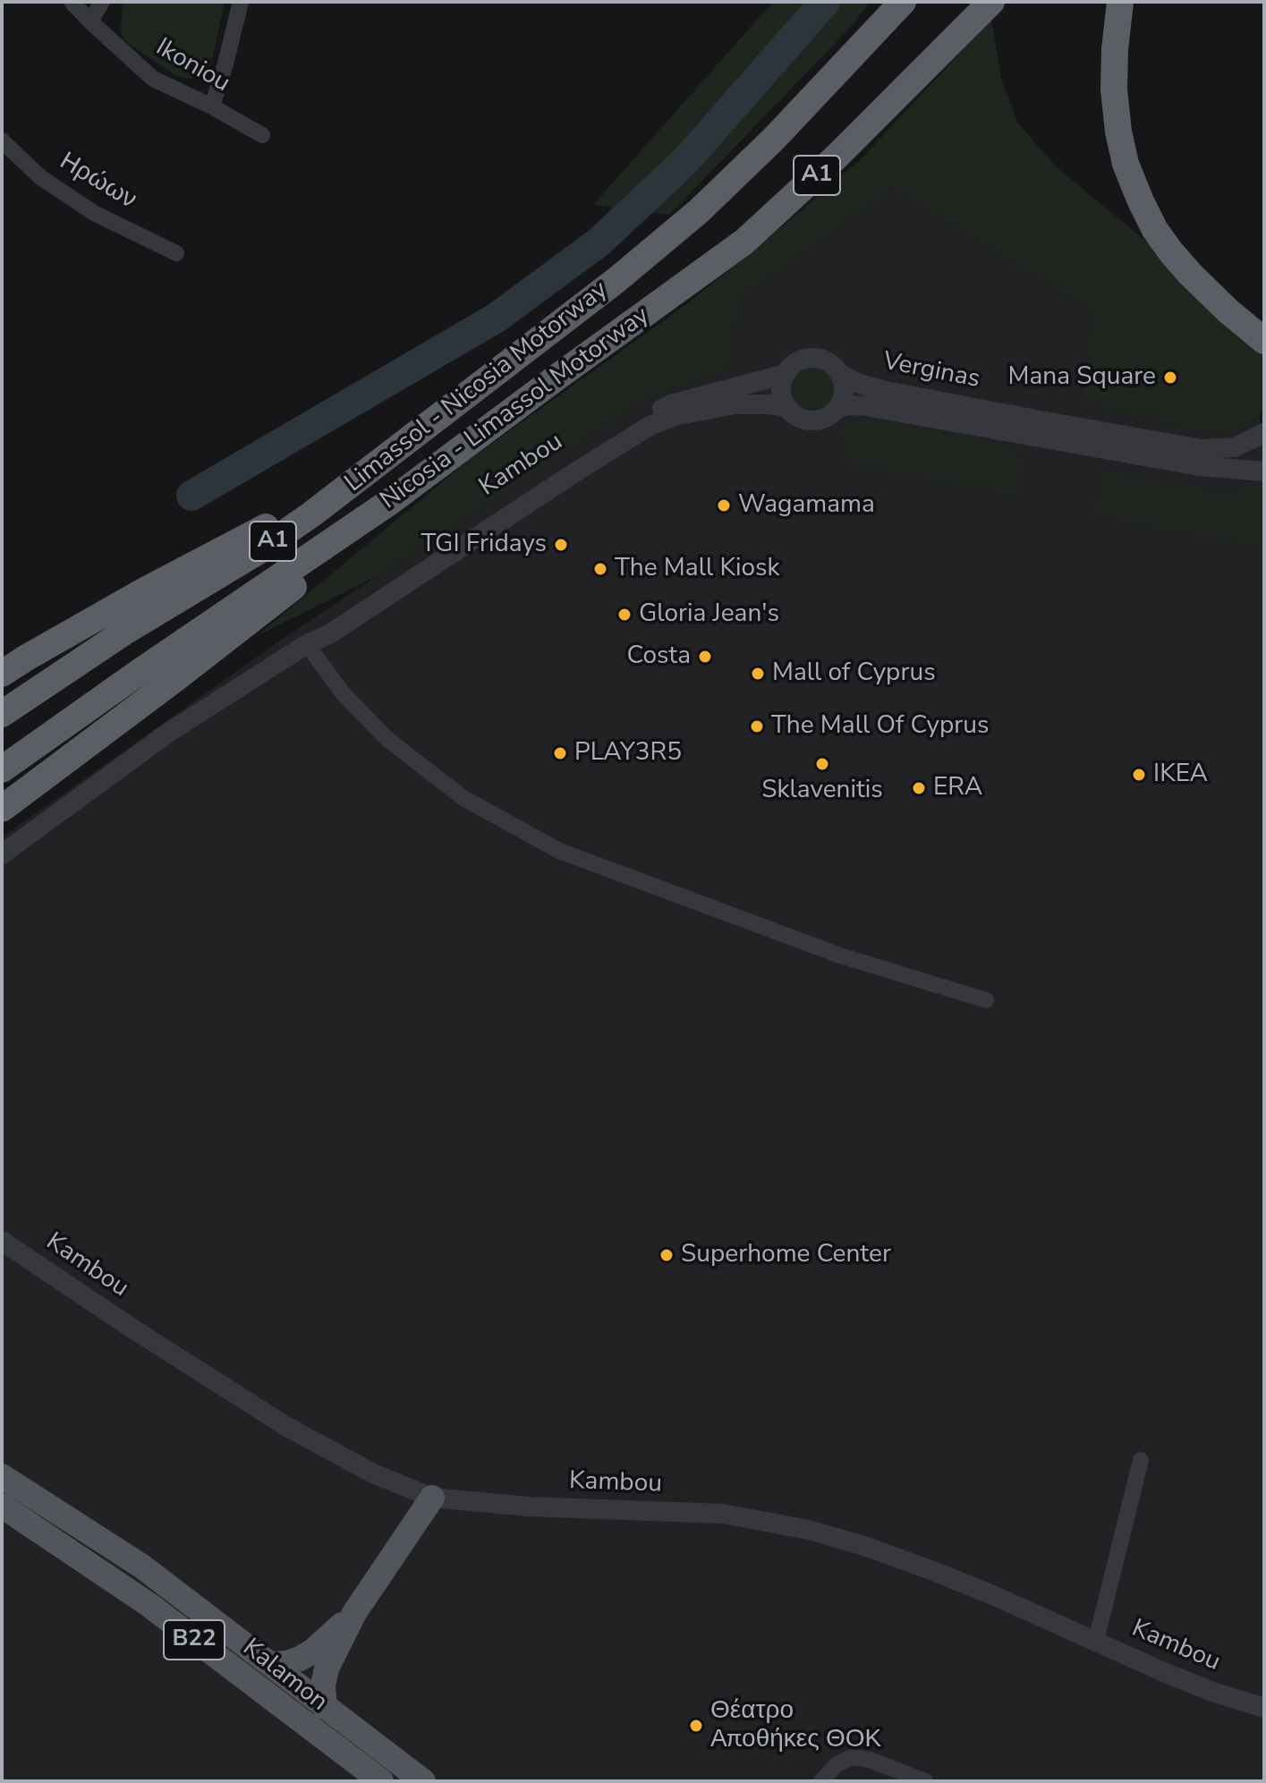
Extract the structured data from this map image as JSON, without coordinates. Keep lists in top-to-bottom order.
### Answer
{
  "streets": {
    "highway": ["A1", "Limassol - Nicosia Motorway", "Nicosia - Limassol Motorway"],
    "main road": ["B22", "Kalamon"],
    "street": [
      "Ikoniou",
      "Ηρώων",
      "Verginas",
      "Kambou"
    ]
  },
  "crossings": [
    ["Verginas", "Kambou"]
  ],
  "places": [
    "Mana Square",
    "Wagamama",
    "TGI Fridays",
    "The Mall Kiosk",
    "Gloria Jean's",
    "Costa",
    "Mall of Cyprus",
    "The Mall Of Cyprus",
    "PLAY3R5",
    "Sklavenitis",
    "IKEA",
    "ERA",
    "Superhome Center",
    "Θέατρο Αποθήκες ΘΟΚ"
  ]
}
